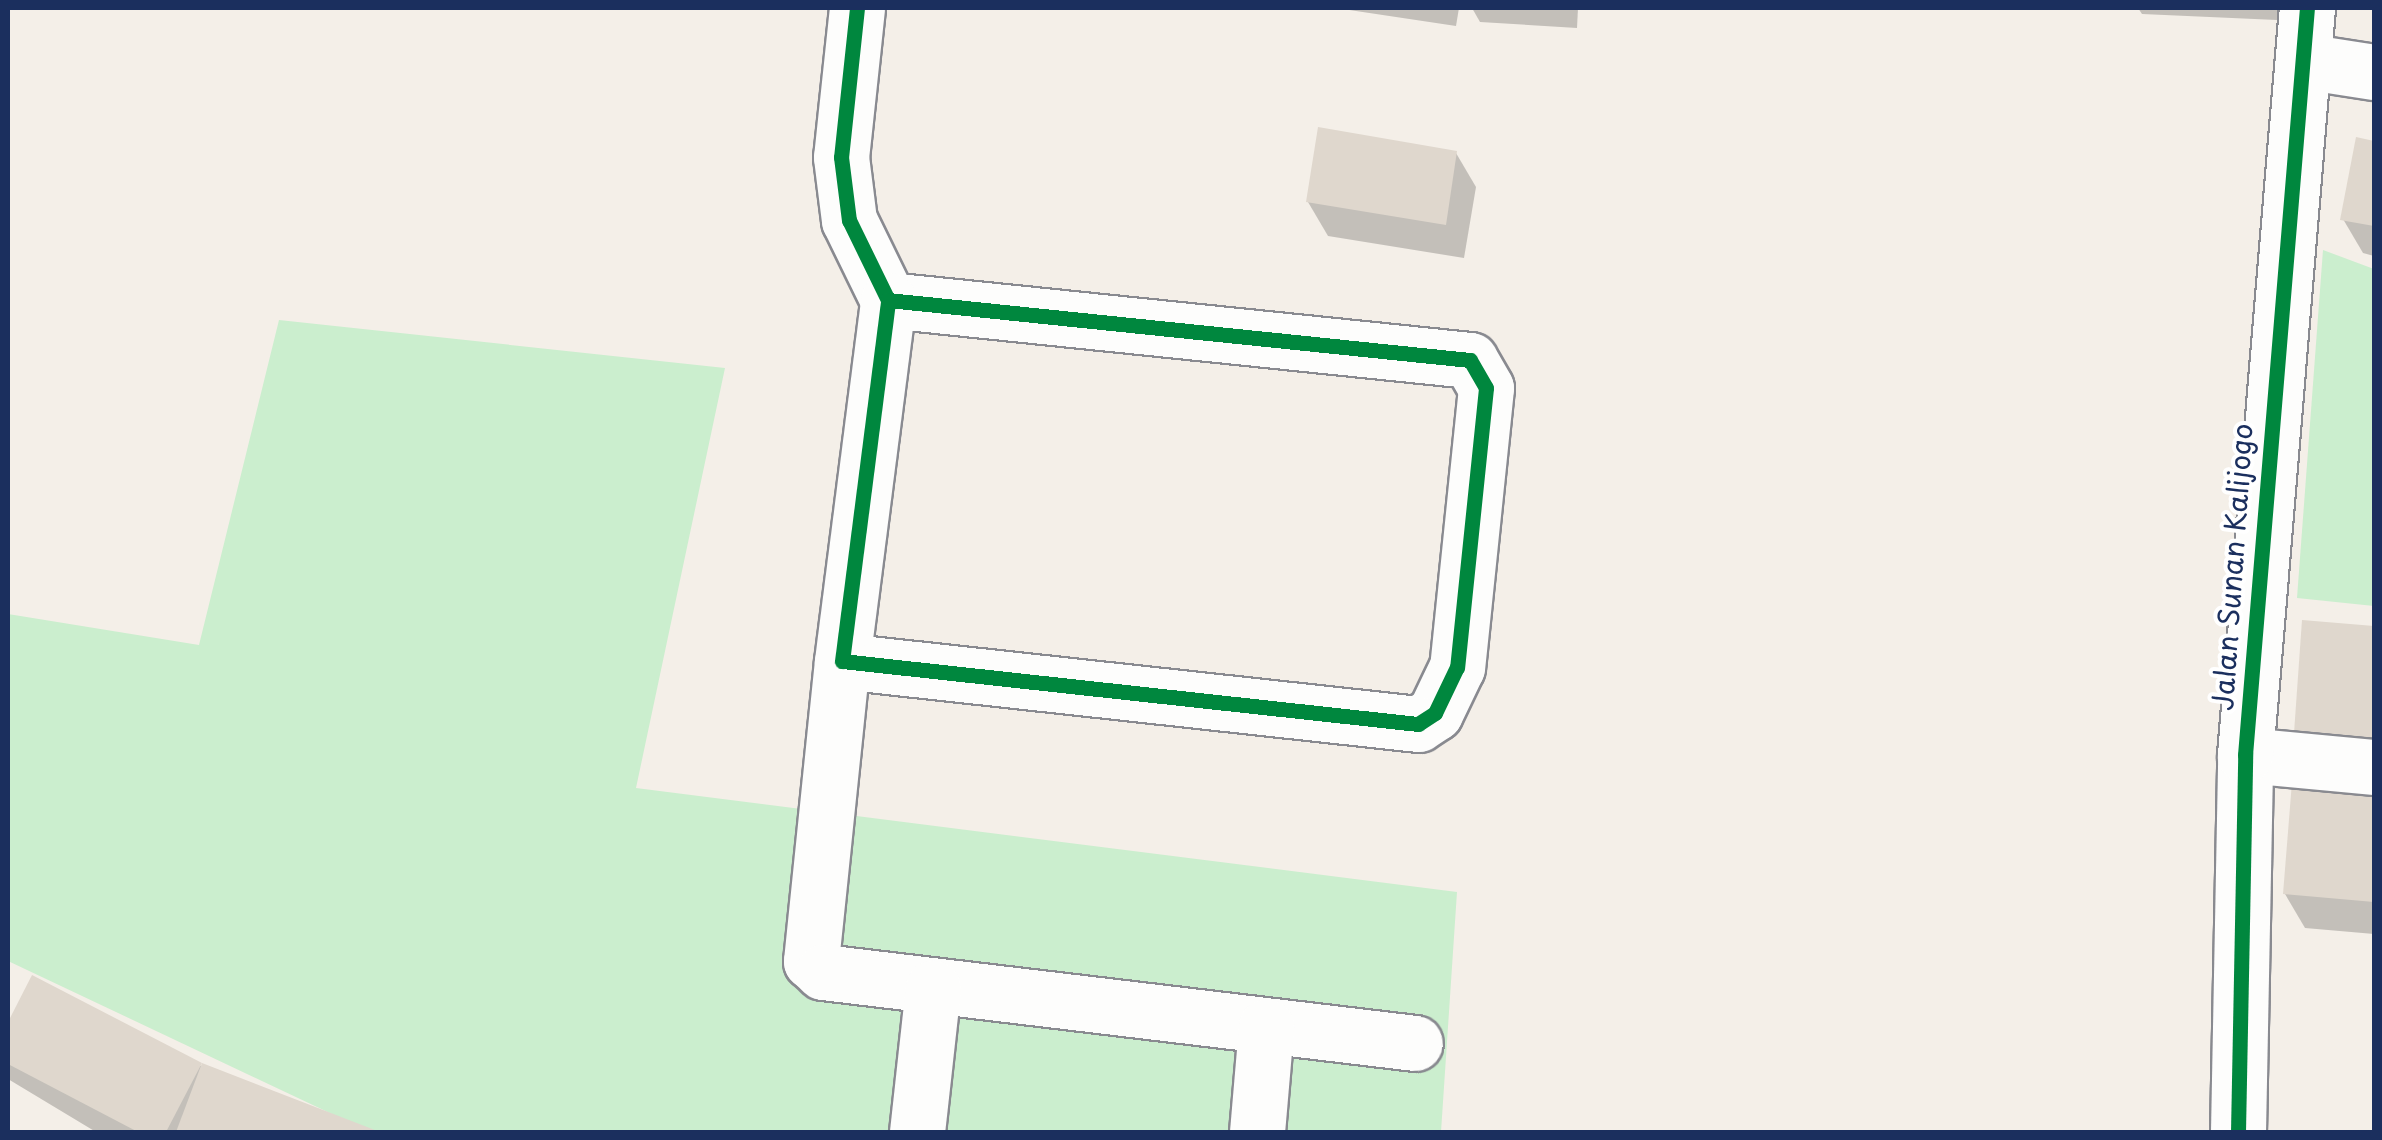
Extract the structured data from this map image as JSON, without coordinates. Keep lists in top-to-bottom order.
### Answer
{
  "streets": {
    "street": ["Jalan Sunan Kalijogo"]
  }
}
